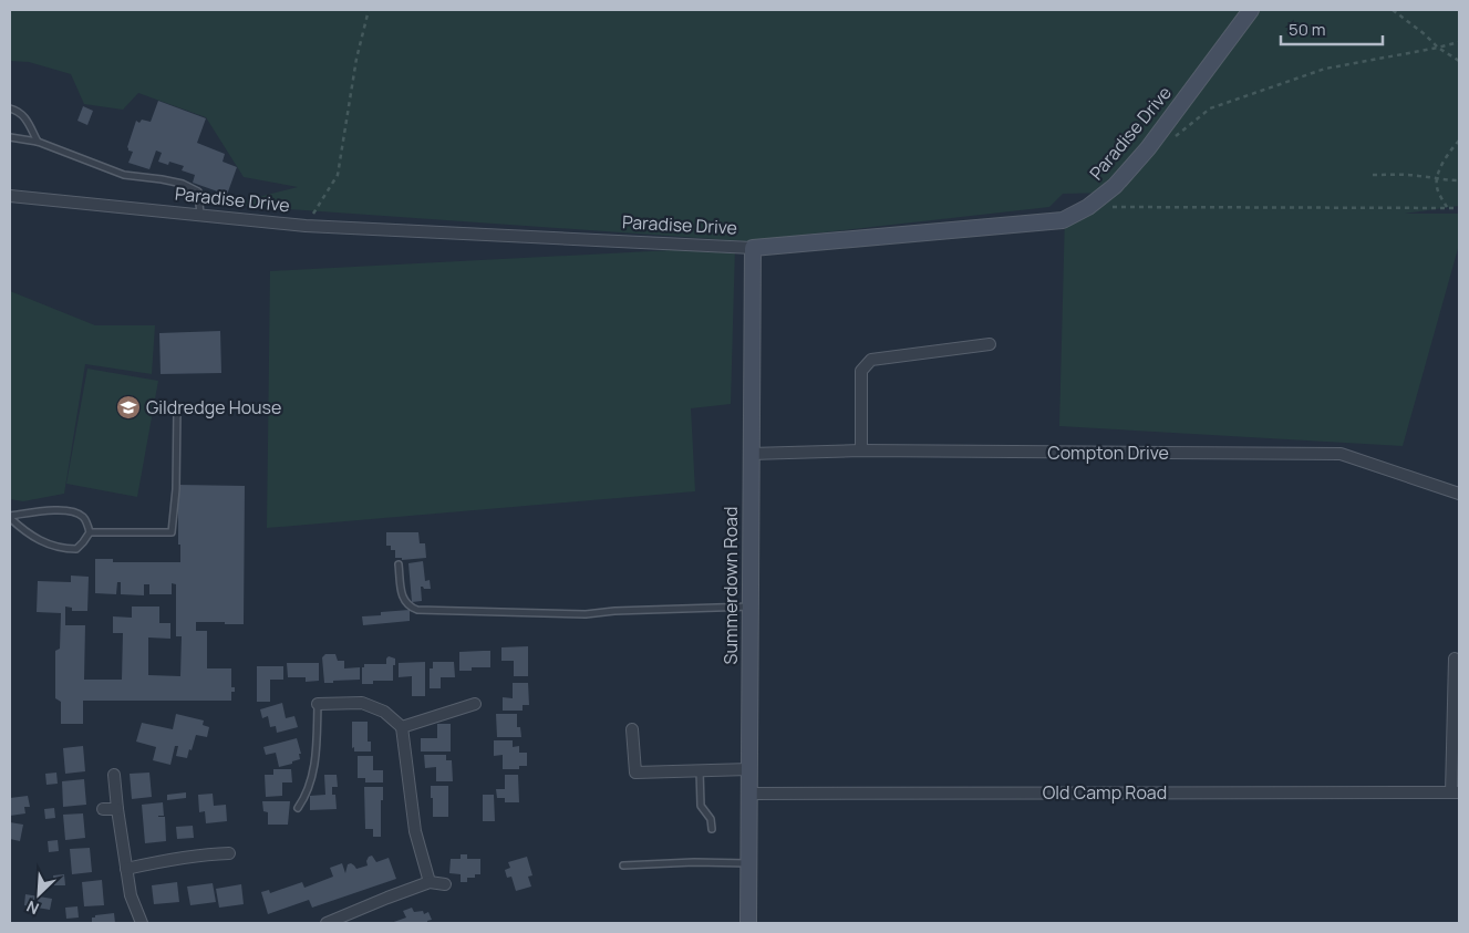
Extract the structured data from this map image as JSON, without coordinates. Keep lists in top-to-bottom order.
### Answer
{
  "streets": {
    "street": [
      "Paradise Drive",
      "Compton Drive",
      "Summerdown Road",
      "Old Camp Road"
    ]
  },
  "crossings": [
    ["Paradise Drive", "Summerdown Road"],
    ["Compton Drive", "Summerdown Road"],
    ["Summerdown Road", "Old Camp Road"]
  ],
  "places": {
    "school or university": ["Gildredge House"]
  },
  "scale_bar": "50 m",
  "north": "bottom left"
}
